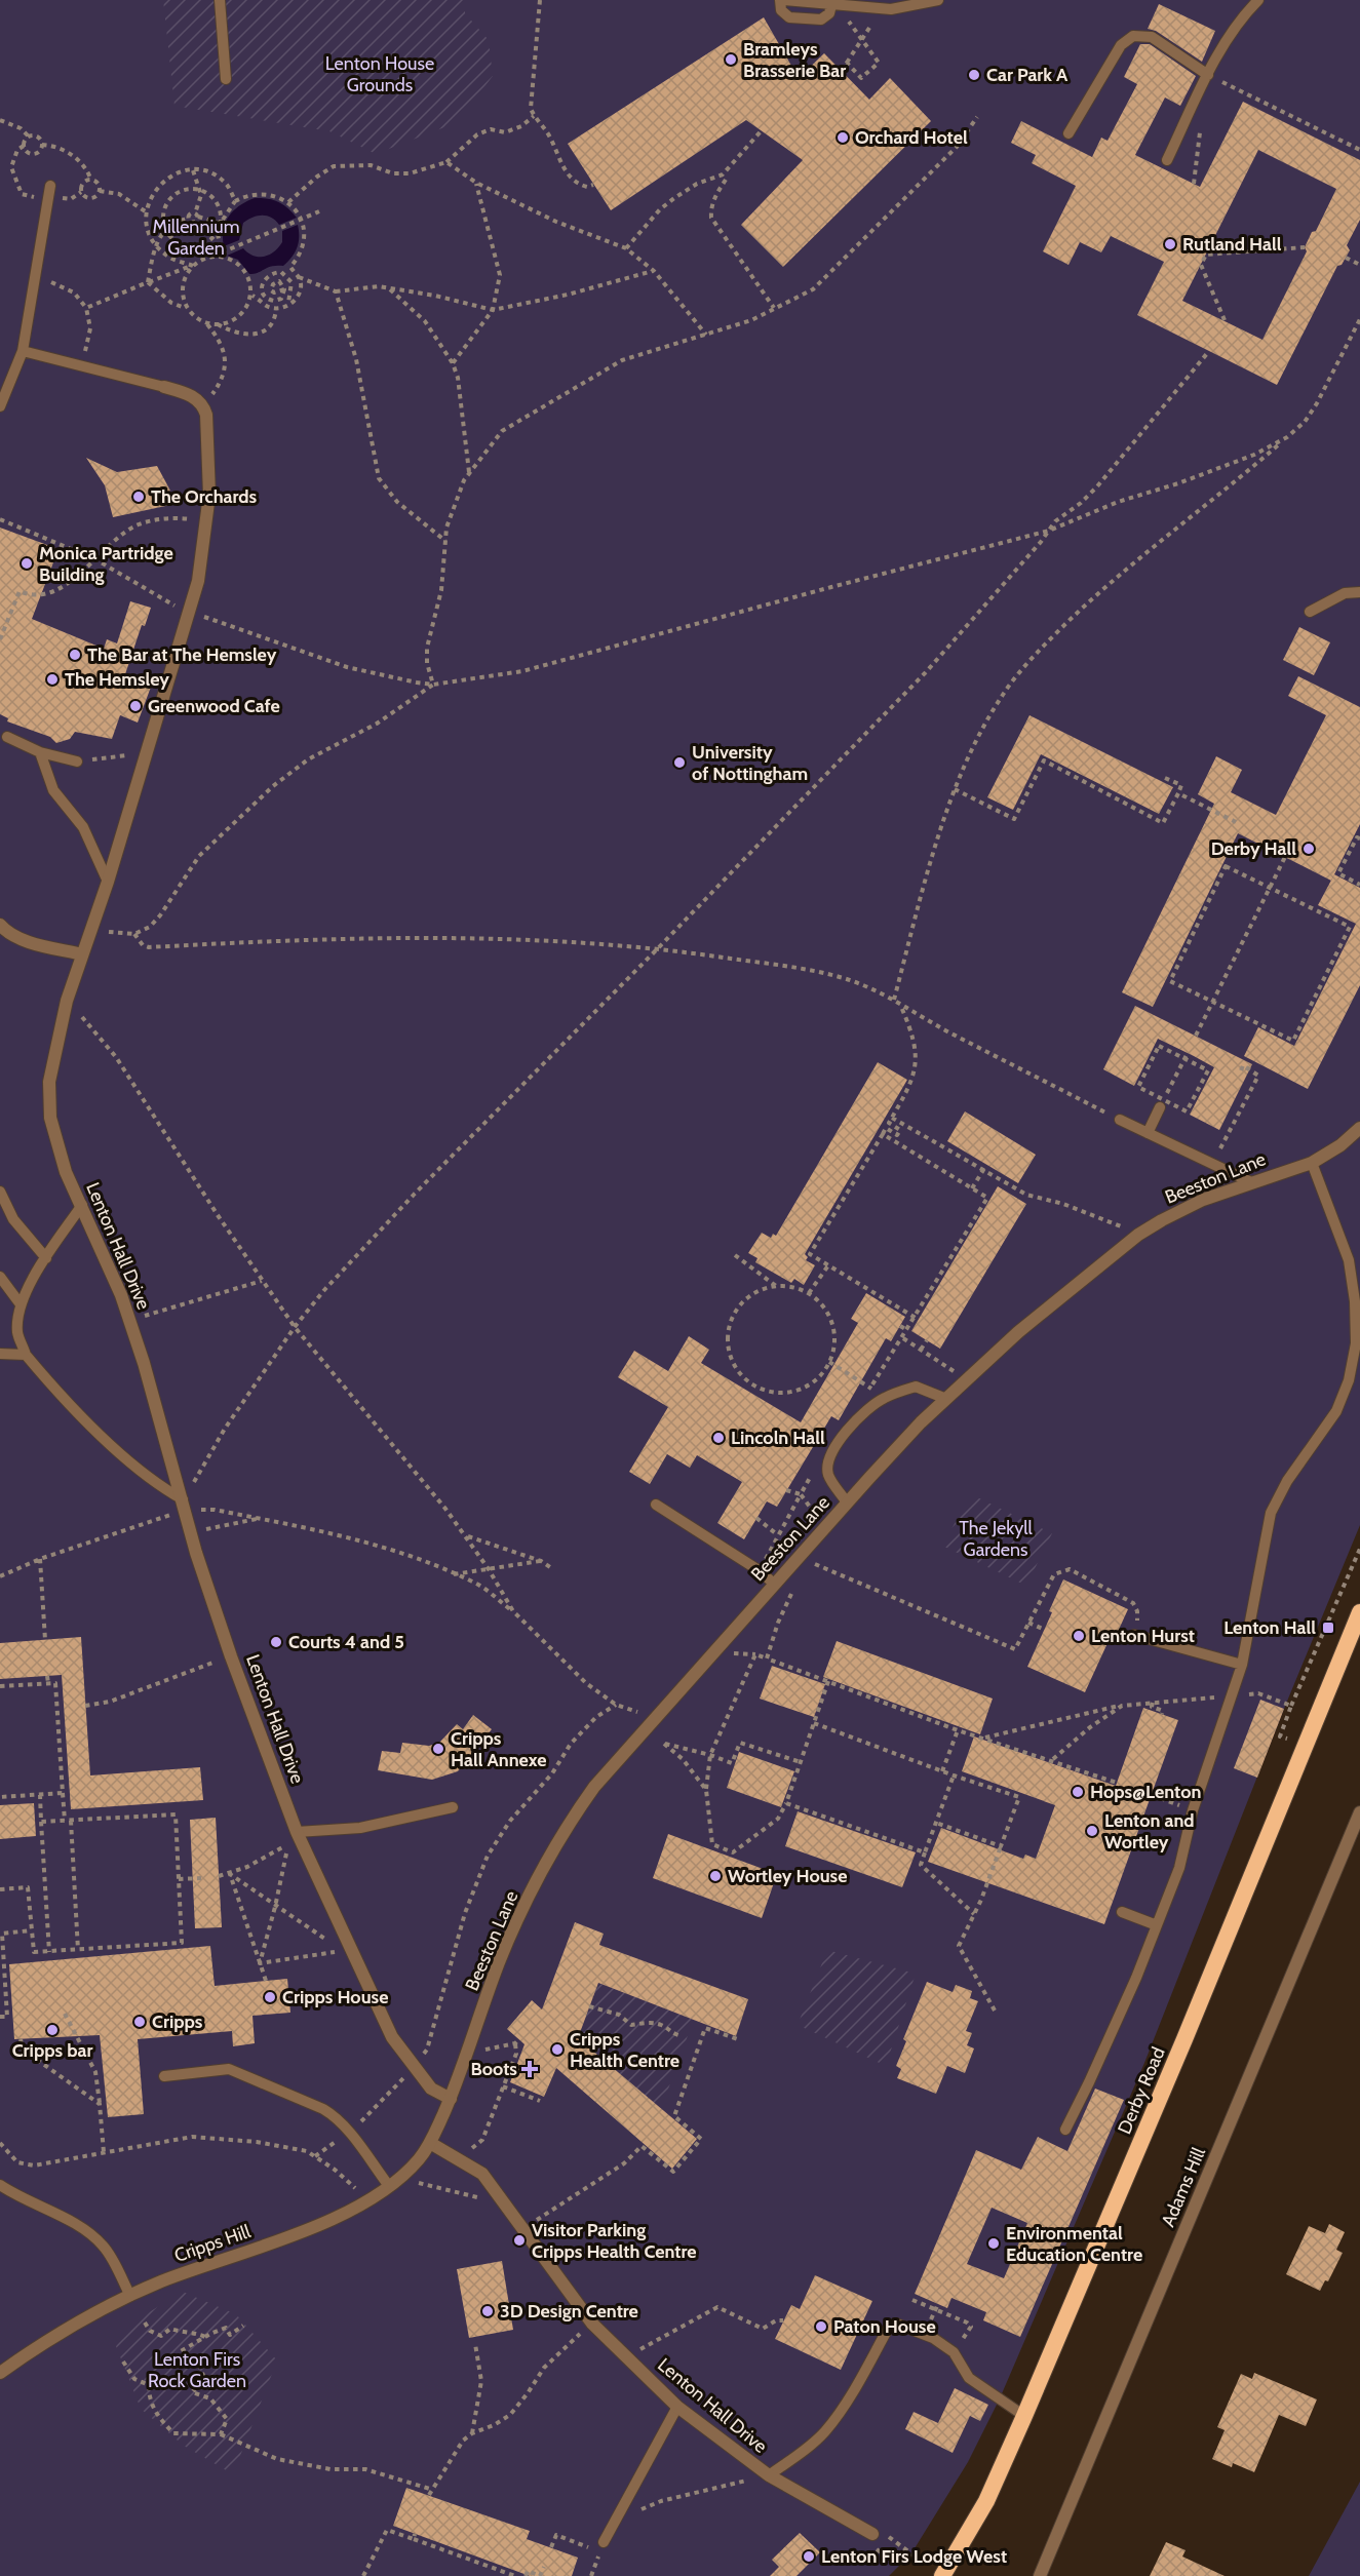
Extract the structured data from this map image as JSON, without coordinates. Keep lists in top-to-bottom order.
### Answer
{
  "streets": {
    "highway": ["Derby Road"],
    "street": [
      "Beeston Lane",
      "Lenton Hall Drive",
      "Adams Hill",
      "Cripps Hill"
    ]
  },
  "crossings": [
    ["Beeston Lane", "Lenton Hall Drive"],
    ["Beeston Lane", "Cripps Hill"],
    ["Lenton Hall Drive", "Cripps Hill"]
  ],
  "parks": [
    "Lenton House Grounds",
    "Millennium Garden",
    "The Jekyll Gardens",
    "Lenton Firs Rock Garden"
  ],
  "places": {
    "other": [
      "Bramleys Brasserie Bar",
      "Car Park A",
      "Orchard Hotel",
      "Rutland Hall",
      "The Orchards",
      "Monica Partridge Building",
      "The Bar at The Hemsley",
      "The Hemsley",
      "Greenwood Cafe",
      "University of Nottingham",
      "Derby Hall",
      "Lincoln Hall",
      "Lenton Hurst",
      "Courts 4 and 5",
      "Cripps Hall Annexe",
      "Hops@Lenton",
      "Lenton and Wortley",
      "Wortley House",
      "Cripps House",
      "Cripps",
      "Cripps bar",
      "Cripps Health Centre",
      "Visitor Parking Cripps Health Centre",
      "Environmental Education Centre",
      "3D Design Centre",
      "Paton House",
      "Lenton Firs Lodge West"
    ],
    "transit": ["Lenton Hall"],
    "health": ["Boots"]
  }
}
